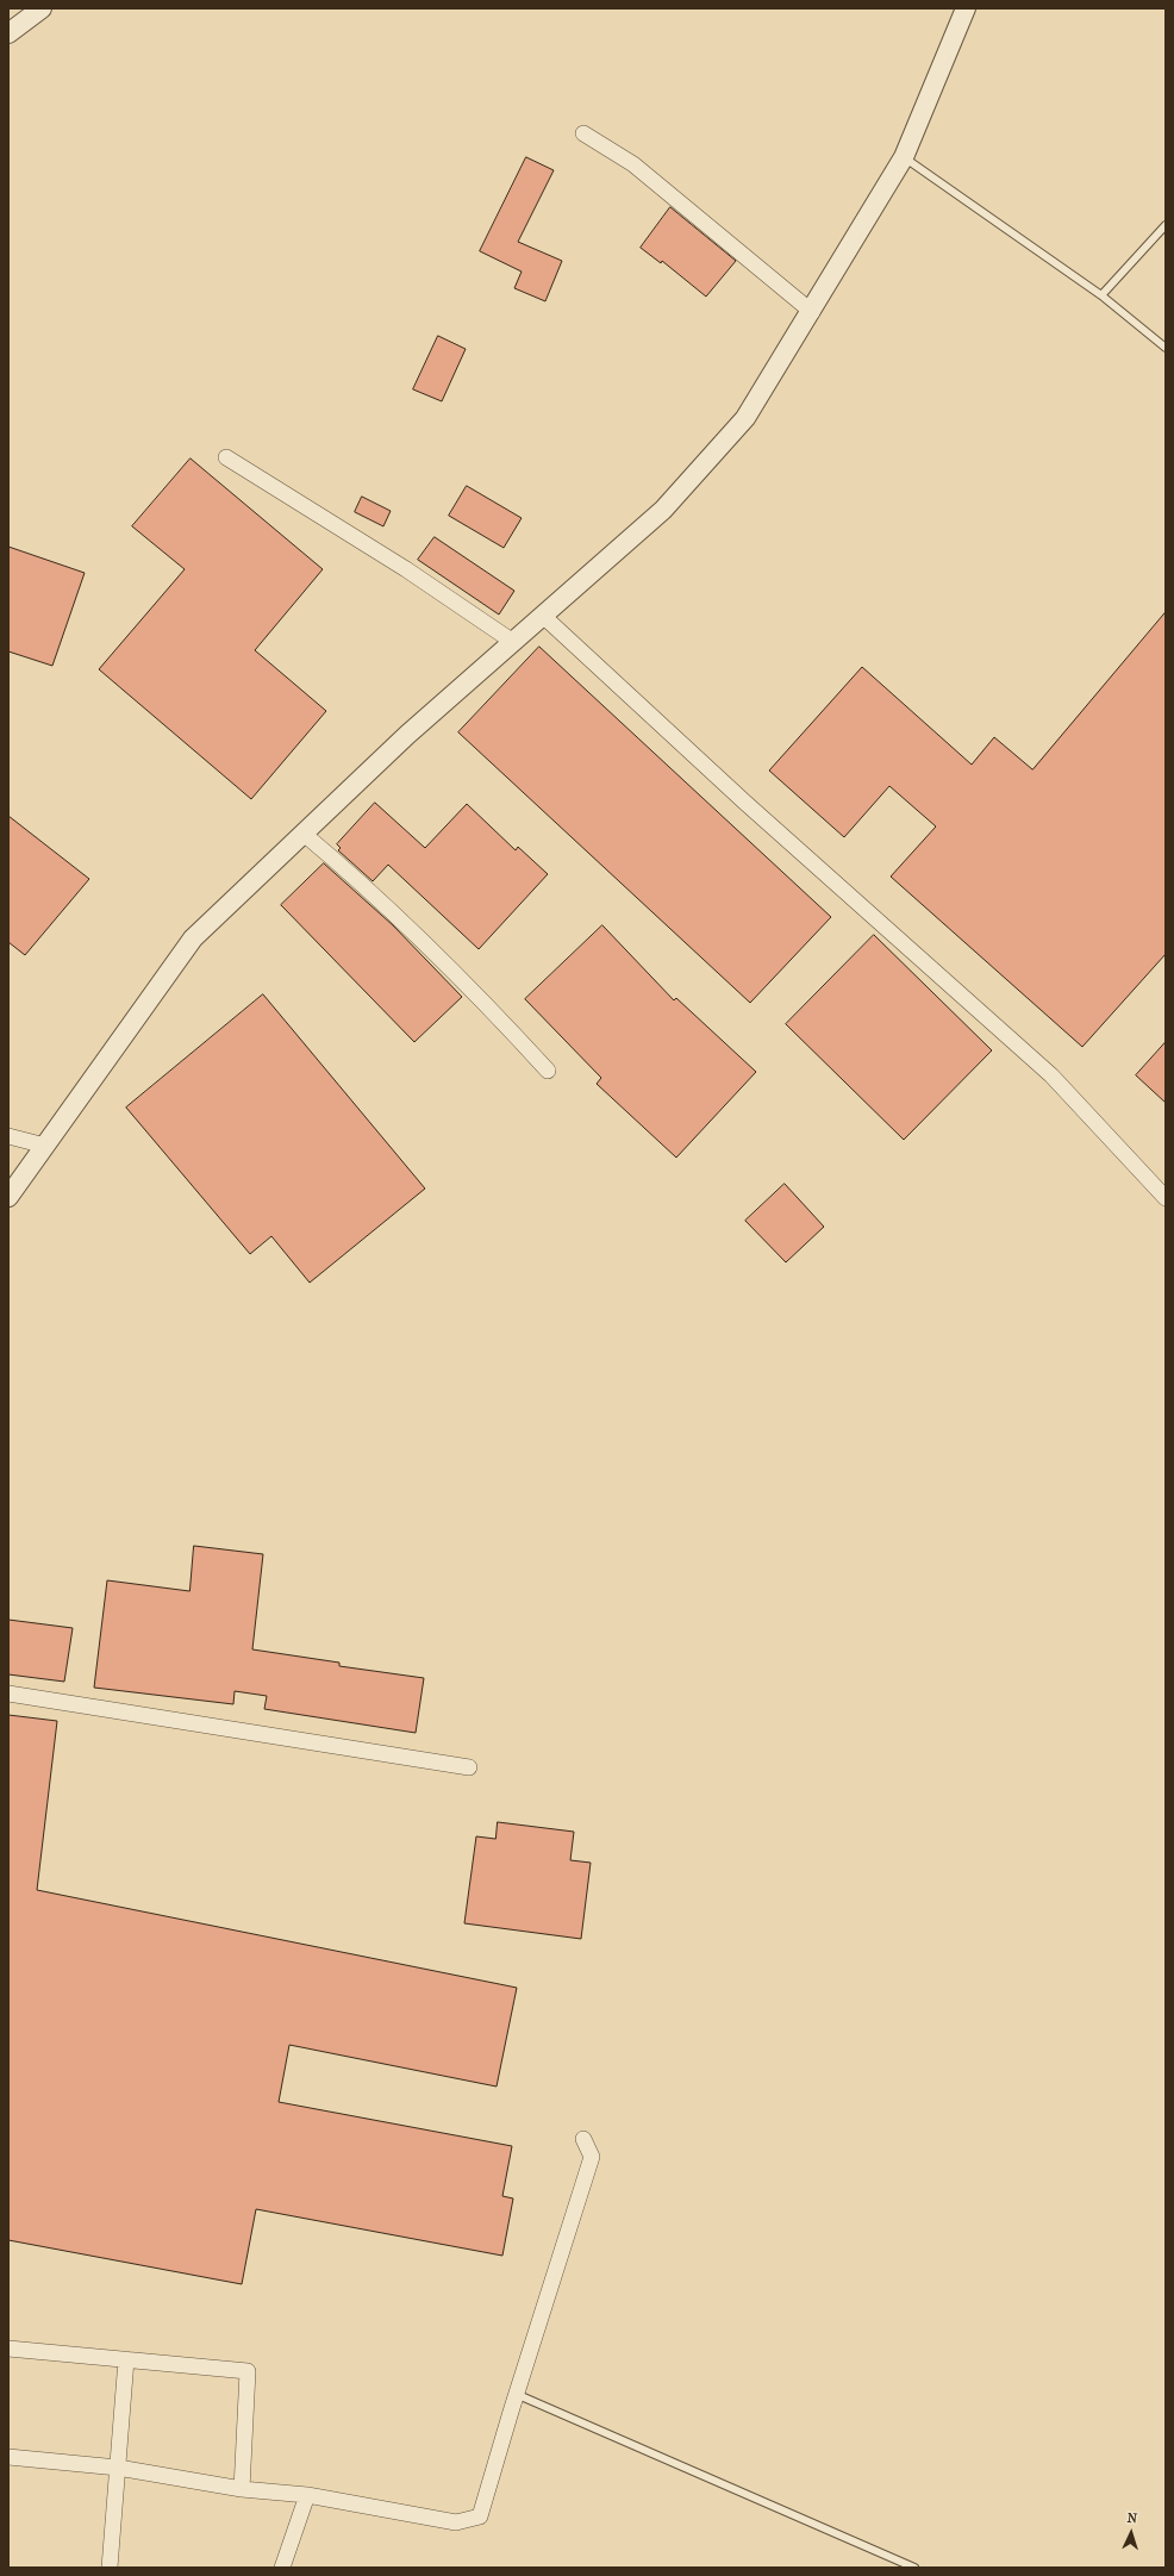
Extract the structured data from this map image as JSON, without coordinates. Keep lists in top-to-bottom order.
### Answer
{
  "north": "top"
}
